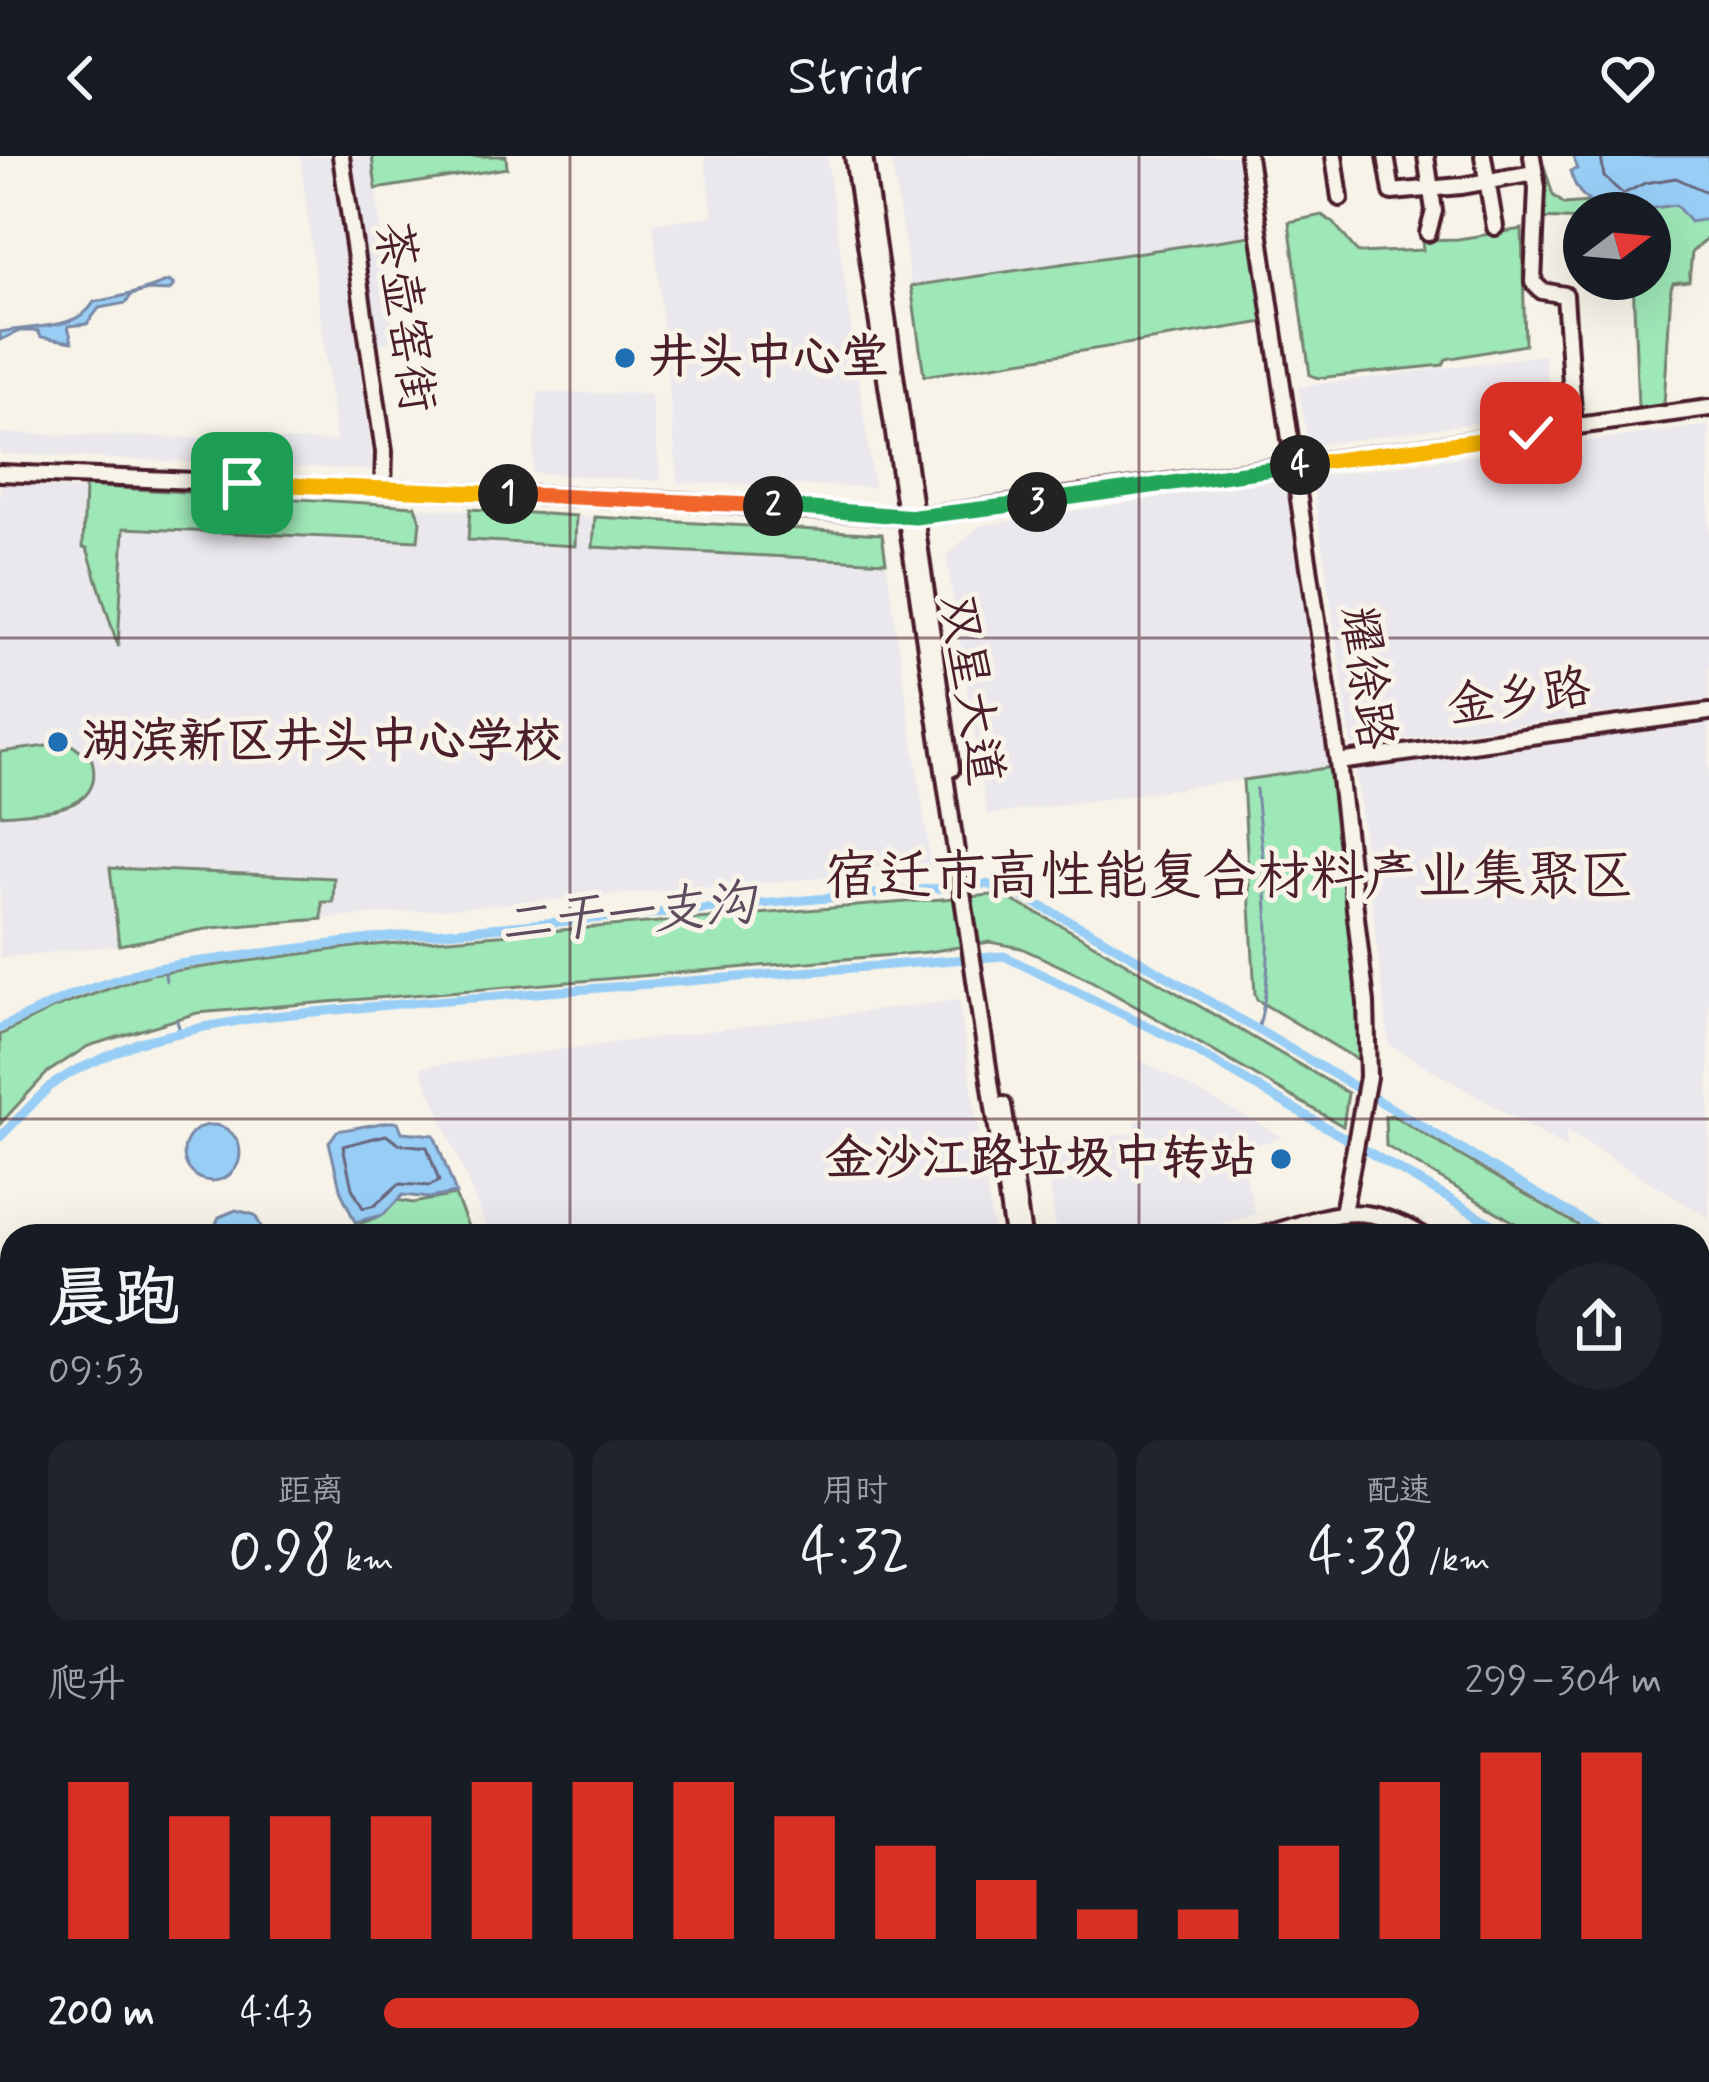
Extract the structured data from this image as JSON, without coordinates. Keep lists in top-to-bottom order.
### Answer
{
  "streets": {
    "street": [
      "茶壶窑街",
      "耀徐路",
      "双星大道",
      "金乡路"
    ]
  },
  "crossings": [
    ["耀徐路", "金乡路"]
  ],
  "districts": ["宿迁市高性能复合材料产业集聚区"],
  "water": ["二干一支沟"],
  "places": ["井头中心堂", "湖滨新区井头中心学校", "金沙江路垃圾中转站"],
  "north": "right",
  "page": {
    "header": "Stridr",
    "pins": [
      "4",
      "1",
      "3",
      "2"
    ],
    "heading": ["晨跑", "09:53"],
    "stats": [
      ["距离", "0.98 km"],
      ["用时", "4:32"],
      ["配速", "4:38 /km"]
    ],
    "chart": ["爬升", "299–304 m"],
    "list": [
      {
        "name": "200 m",
        "note": "4:43"
      }
    ]
  }
}
